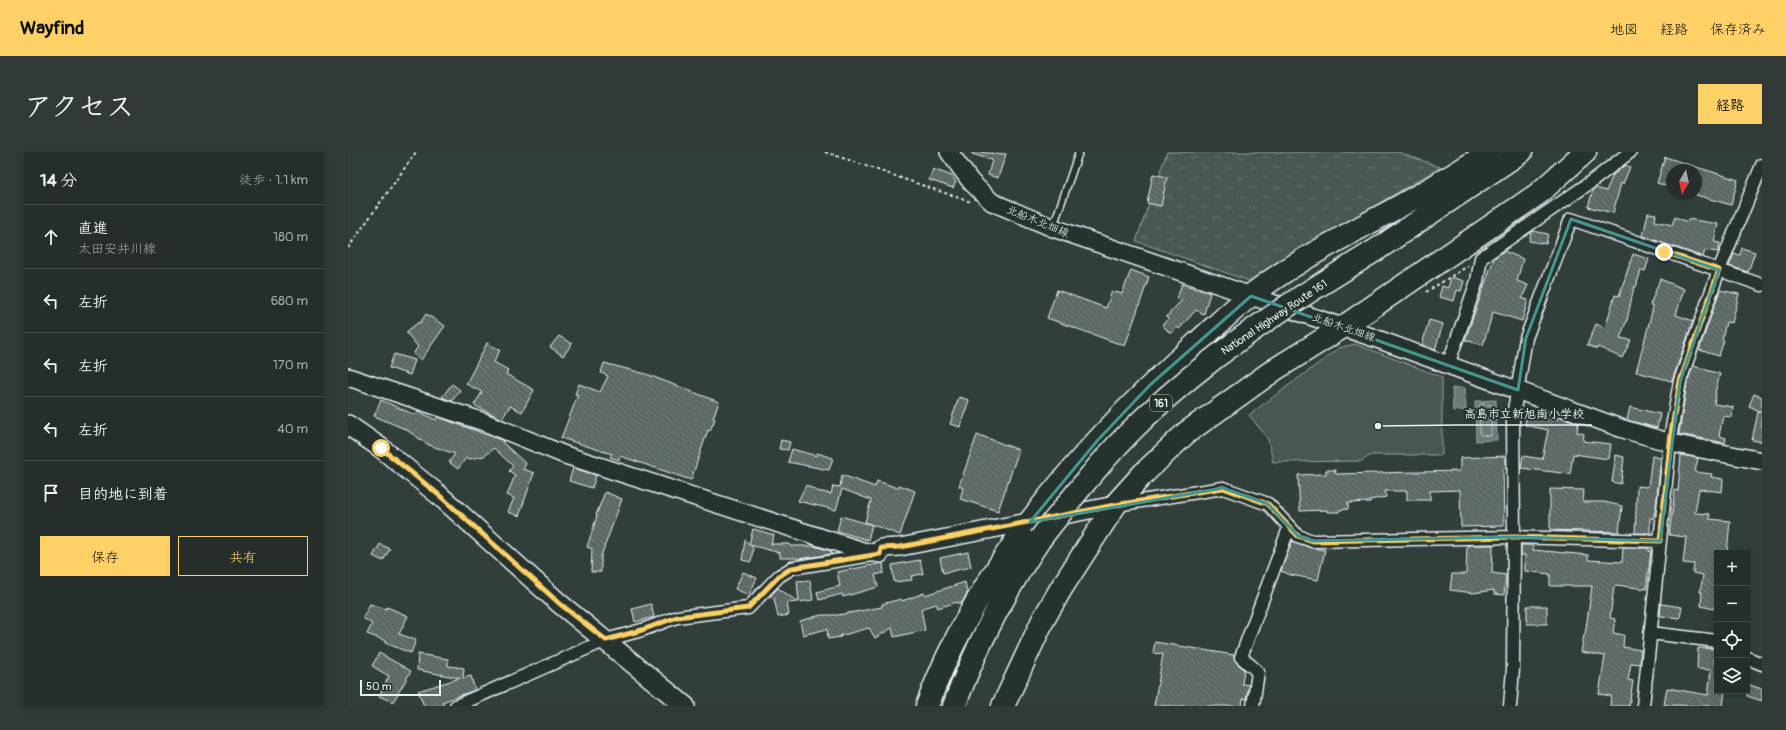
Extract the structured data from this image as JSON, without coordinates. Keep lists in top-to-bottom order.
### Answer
{
  "streets": {
    "highway": ["National Highway Route 161", "161"],
    "main road": ["北船木北畑線"]
  },
  "places": ["高島市立新旭南小学校"],
  "scale_bar": "50 m",
  "north": "bottom",
  "page": {
    "header": "Wayfind",
    "nav": ["地図", "経路", "保存済み"],
    "title": "アクセス",
    "buttons": [
      "経路",
      ["保存", "共有"]
    ],
    "heading": ["14 分", "徒歩 · 1.1 km"],
    "list": [
      ["直進", "太田安井川線", "180 m"],
      ["左折", "680 m"],
      ["左折", "170 m"],
      ["左折", "40 m"],
      "目的地に到着"
    ],
    "map_buttons": ["+", "−"],
    "scale": "50 m"
  }
}
